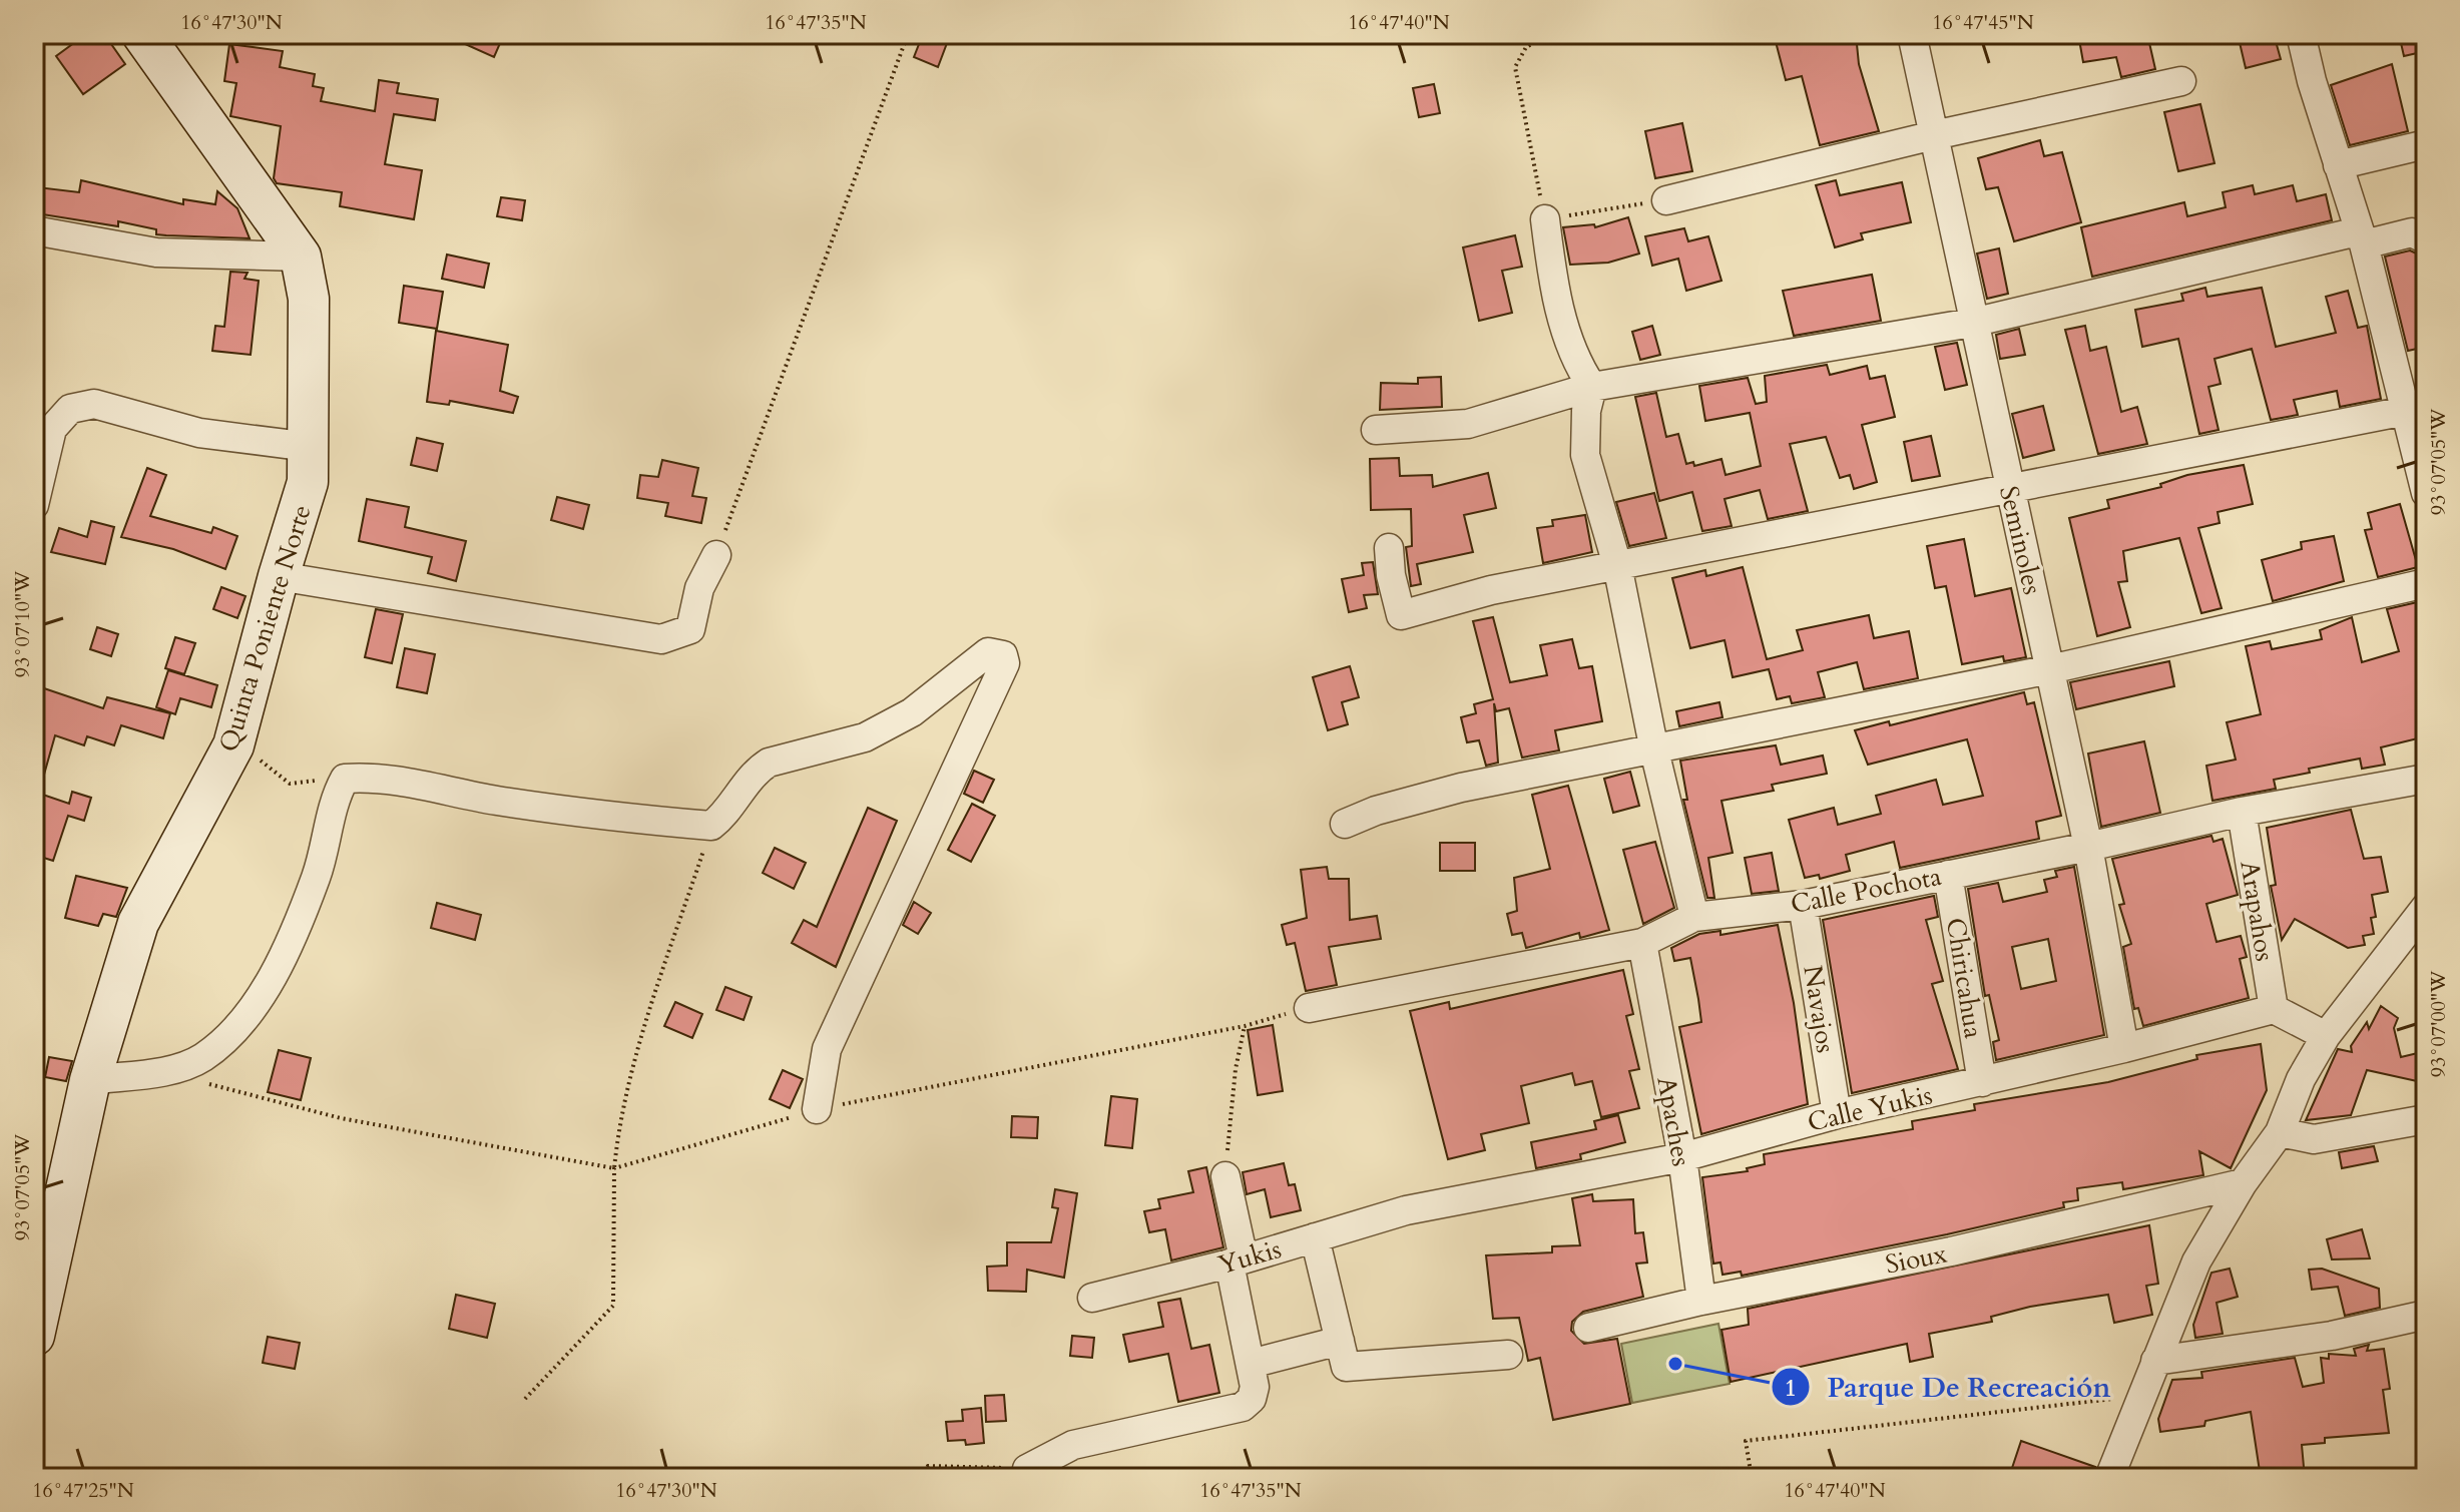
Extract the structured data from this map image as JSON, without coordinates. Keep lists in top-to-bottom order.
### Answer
{
  "streets": {
    "street": [
      "Seminoles",
      "Quinta Poniente Norte",
      "Calle Pochota",
      "Arapahos",
      "Chiricahua",
      "Navajos",
      "Calle Yukis",
      "Apaches",
      "Yukis",
      "Sioux"
    ]
  },
  "crossings": [
    ["Seminoles", "Calle Pochota"],
    ["Seminoles", "Calle Yukis"],
    ["Calle Pochota", "Arapahos"],
    ["Calle Pochota", "Chiricahua"],
    ["Calle Pochota", "Navajos"],
    ["Calle Pochota", "Apaches"],
    ["Arapahos", "Calle Yukis"],
    ["Chiricahua", "Calle Yukis"],
    ["Navajos", "Calle Yukis"],
    ["Calle Yukis", "Apaches"],
    ["Calle Yukis", "Yukis"],
    ["Apaches", "Sioux"]
  ],
  "places": ["Parque De Recreación"],
  "coordinates": [
    "16°47'30\"N",
    "16°47'35\"N",
    "16°47'40\"N",
    "16°47'45\"N",
    "93°07'05\"W",
    "93°07'10\"W",
    "93°07'00\"W",
    "16°47'25\"N"
  ]
}
